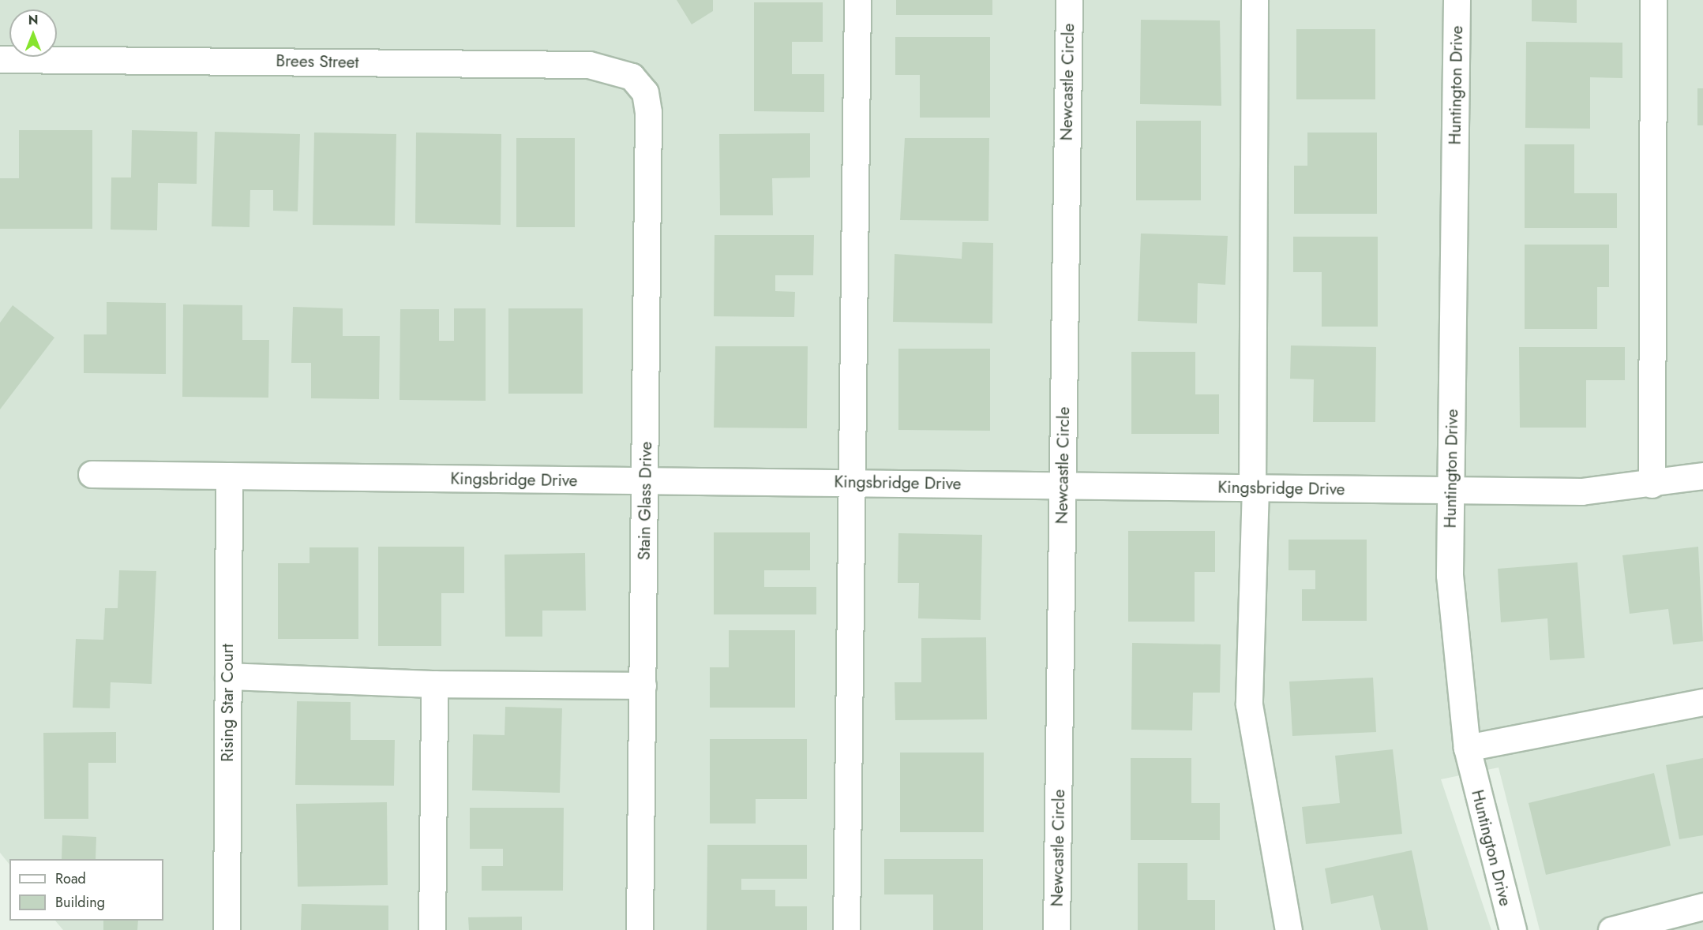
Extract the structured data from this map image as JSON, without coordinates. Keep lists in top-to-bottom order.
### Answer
{
  "streets": {
    "street": [
      "Brees Street",
      "Newcastle Circle",
      "Huntington Drive",
      "Kingsbridge Drive",
      "Stain Glass Drive",
      "Rising Star Court"
    ]
  },
  "crossings": [
    ["Brees Street", "Stain Glass Drive"],
    ["Newcastle Circle", "Kingsbridge Drive"],
    ["Huntington Drive", "Kingsbridge Drive"],
    ["Kingsbridge Drive", "Stain Glass Drive"],
    ["Kingsbridge Drive", "Rising Star Court"]
  ],
  "legend": ["Road", "Building"],
  "north": "top"
}
